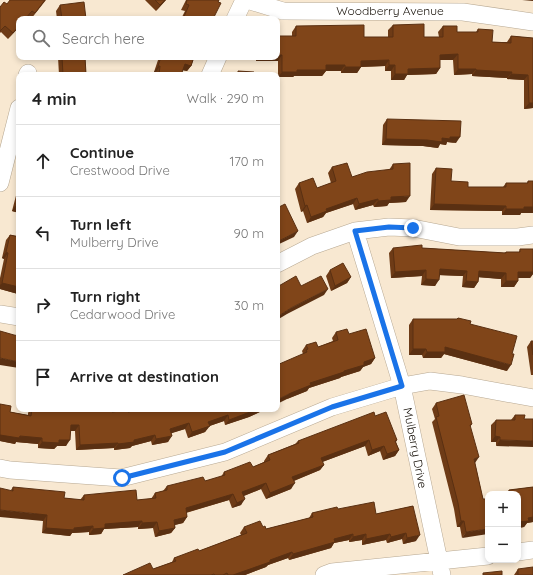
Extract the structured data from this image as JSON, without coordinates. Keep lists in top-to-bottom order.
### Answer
{
  "streets": {
    "street": ["Woodberry Avenue", "Mulberry Drive"]
  },
  "page": {
    "search": "Search here",
    "heading": ["4 min", "Walk · 290 m"],
    "list": [
      ["Continue", "Crestwood Drive", "170 m"],
      ["Turn left", "Mulberry Drive", "90 m"],
      ["Turn right", "Cedarwood Drive", "30 m"],
      "Arrive at destination"
    ],
    "map_buttons": ["+", "−"]
  }
}
